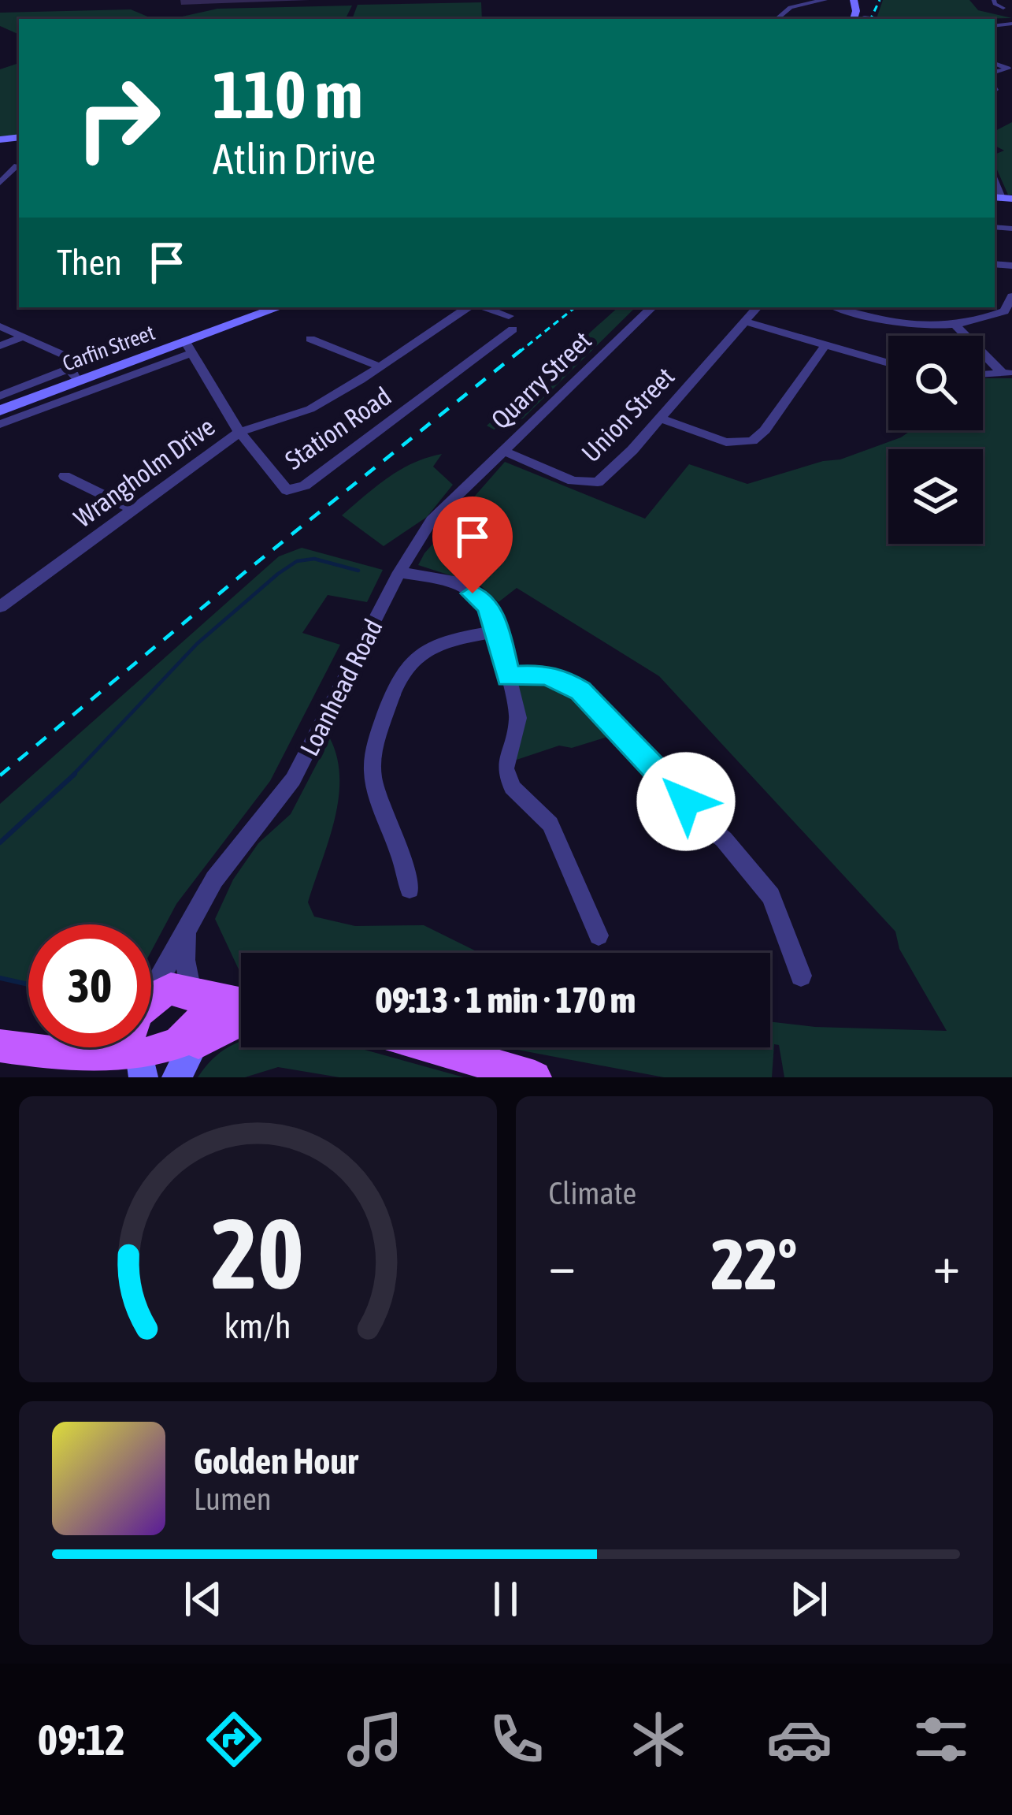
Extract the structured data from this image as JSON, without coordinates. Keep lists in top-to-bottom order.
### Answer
{
  "streets": {
    "main road": ["Carfin Street"],
    "street": [
      "Quarry Street",
      "Union Street",
      "Station Road",
      "Wrangholm Drive",
      "Loanhead Road"
    ]
  },
  "crossings": [
    ["Carfin Street", "Station Road"],
    ["Quarry Street", "Union Street"],
    ["Quarry Street", "Loanhead Road"],
    ["Union Street", "Loanhead Road"],
    ["Station Road", "Wrangholm Drive"]
  ],
  "page": {
    "turn": ["110 m", "Atlin Drive"],
    "then": "Then",
    "limit": "30",
    "trip": "09:13 · 1 min · 170 m",
    "tile": "Climate",
    "heat": ["−", "22°", "+"],
    "song": ["Golden Hour", "Lumen"],
    "tabs": "09:12",
    "gauge": ["20", "km/h"]
  }
}
